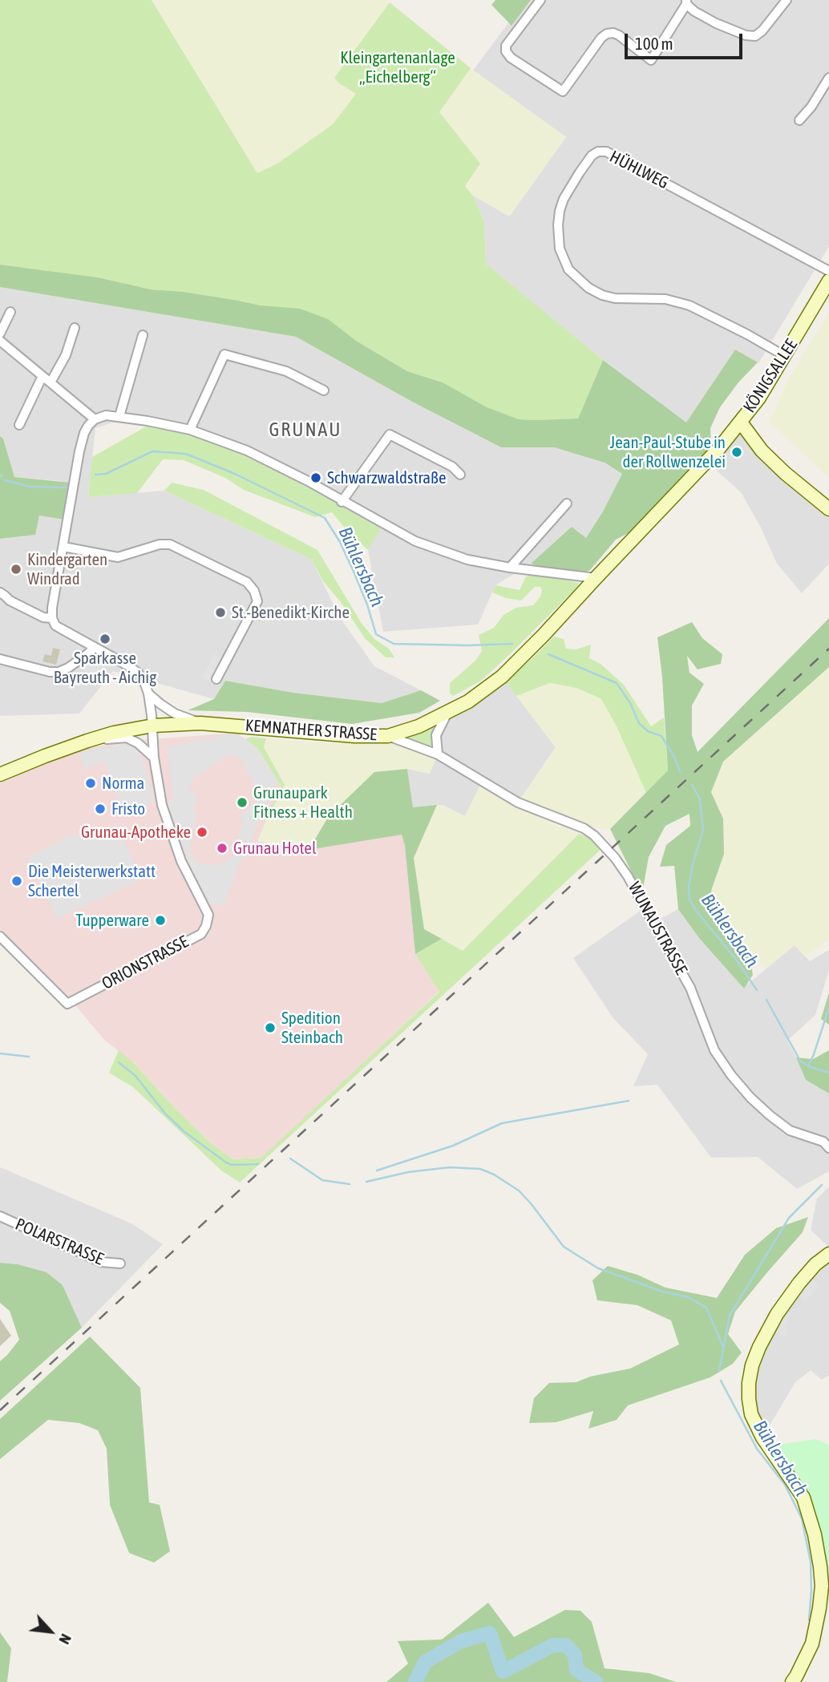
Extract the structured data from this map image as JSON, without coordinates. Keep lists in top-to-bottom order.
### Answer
{
  "streets": {
    "main road": ["KÖNIGSALLEE", "KEMNATHER STRASSE"],
    "street": [
      "HÜHLWEG",
      "WUNAUSTRASSE",
      "ORIONSTRASSE",
      "POLARSTRASSE"
    ]
  },
  "crossings": [
    ["HÜHLWEG", "KÖNIGSALLEE"],
    ["KÖNIGSALLEE", "KEMNATHER STRASSE"],
    ["KEMNATHER STRASSE", "WUNAUSTRASSE"],
    ["KEMNATHER STRASSE", "ORIONSTRASSE"]
  ],
  "districts": ["GRUNAU"],
  "water": ["Bühlersbach"],
  "parks": ["Kleingartenanlage „Eichelberg“"],
  "places": [
    "Jean-Paul-Stube in der Rollwenzelei",
    "Schwarzwaldstraße",
    "Kindergarten Windrad",
    "St.-Benedikt-Kirche",
    "Sparkasse Bayreuth - Aichig",
    "Norma",
    "Grunaupark Fitness + Health",
    "Fristo",
    "Grunau-Apotheke",
    "Grunau Hotel",
    "Die Meisterwerkstatt Schertel",
    "Tupperware",
    "Spedition Steinbach"
  ],
  "scale_bar": "100 m",
  "north": "bottom right"
}
